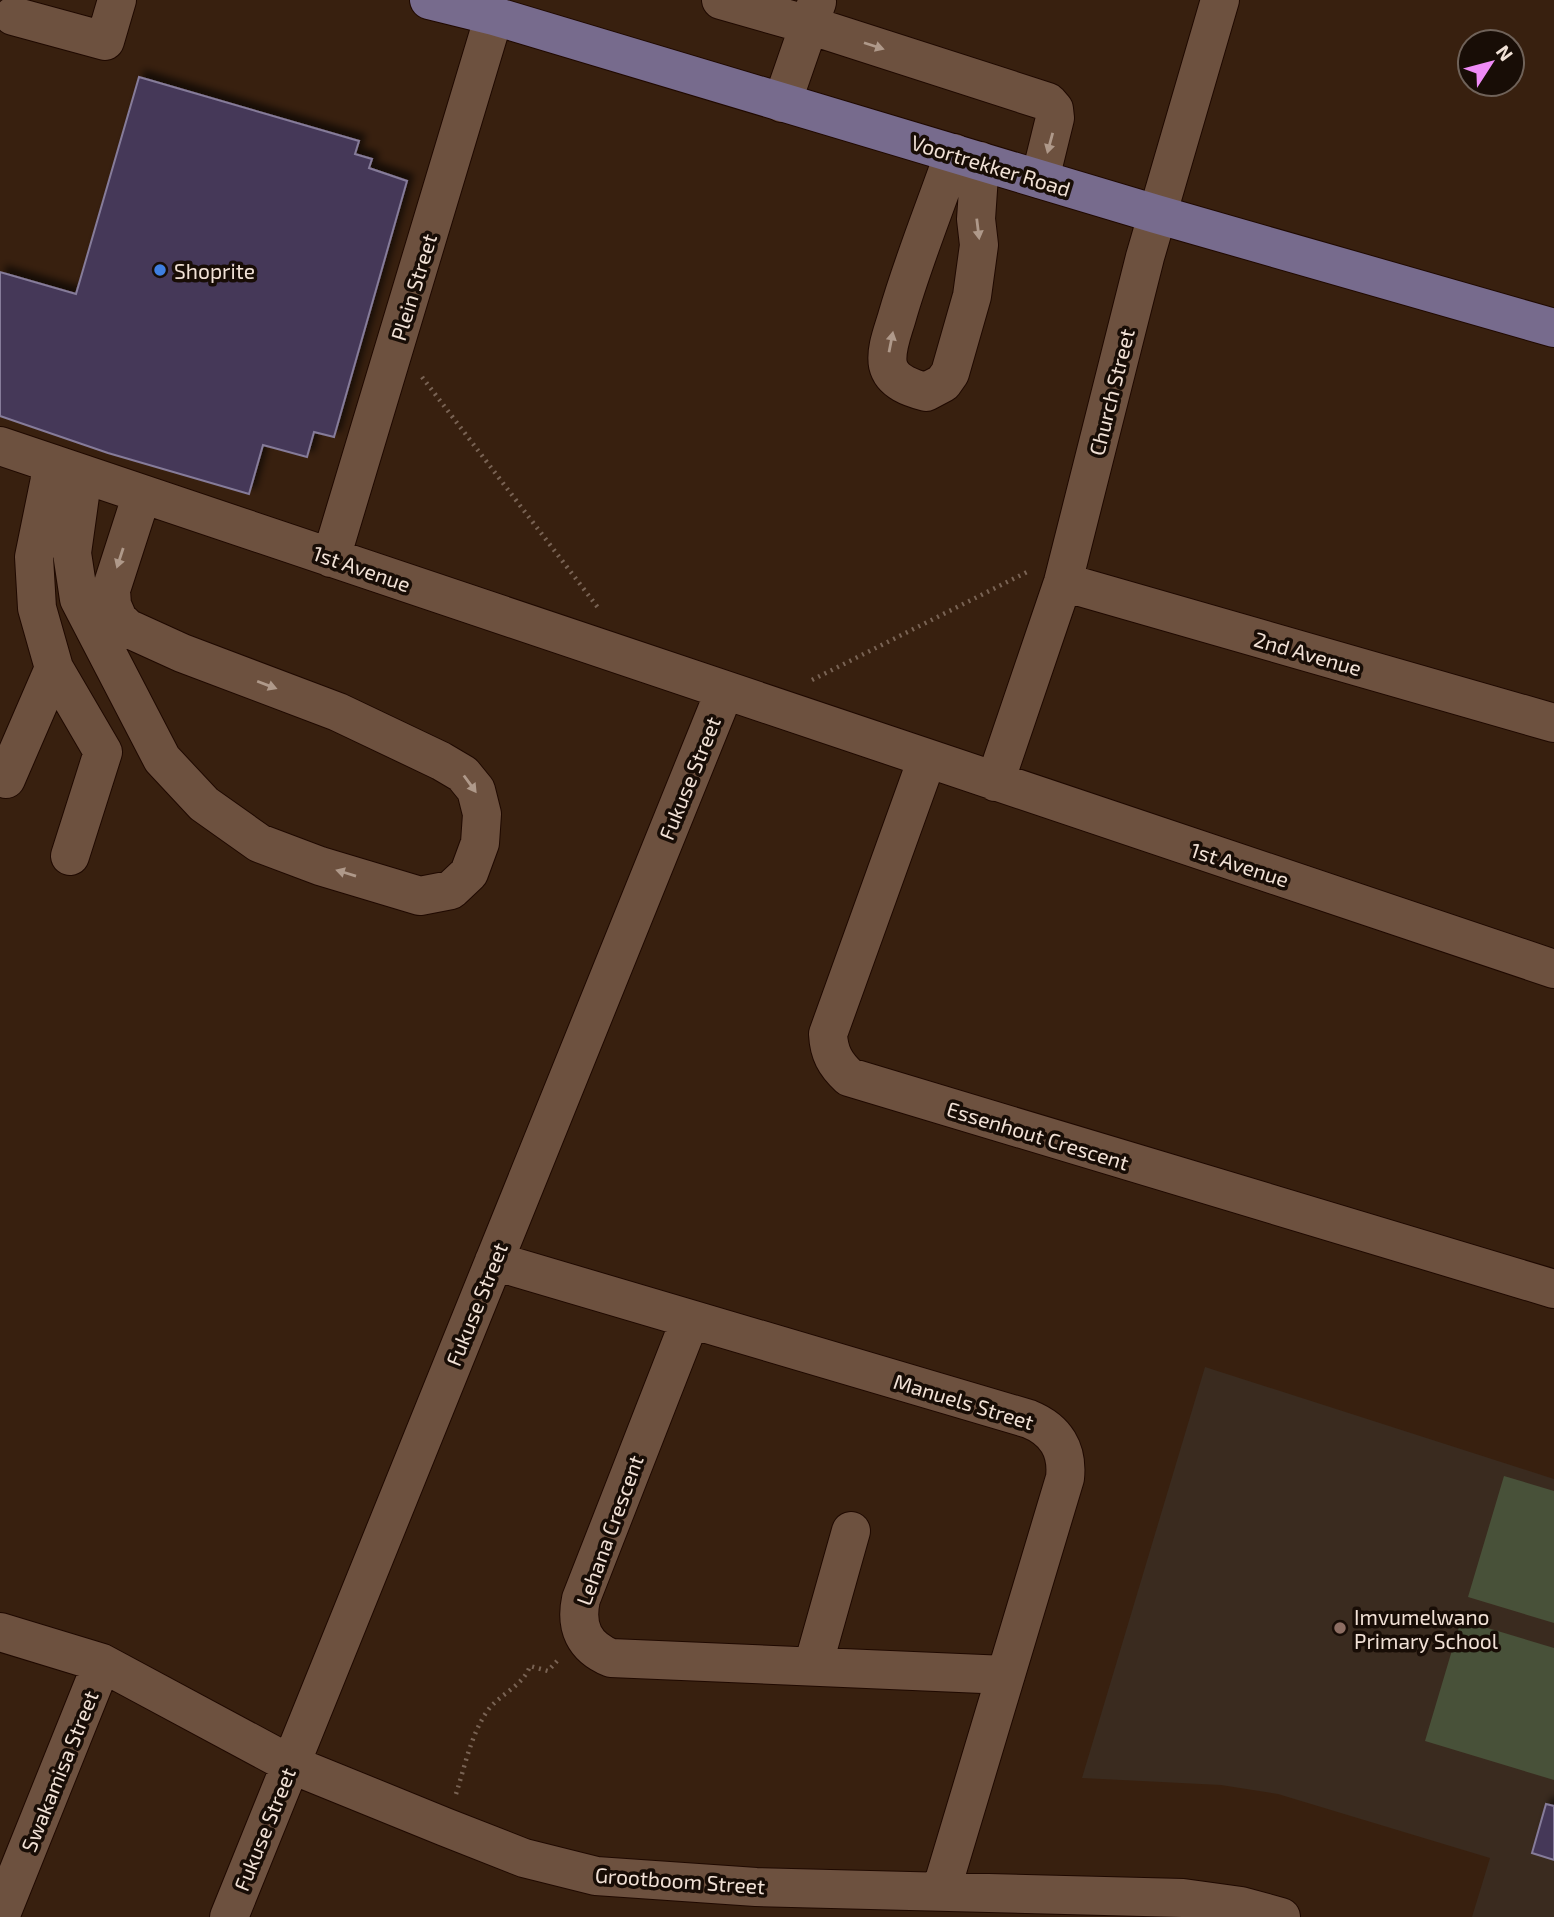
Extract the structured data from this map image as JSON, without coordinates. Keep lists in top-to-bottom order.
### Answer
{
  "streets": {
    "main road": ["Voortrekker Road"],
    "street": [
      "Plein Street",
      "Church Street",
      "1st Avenue",
      "2nd Avenue",
      "Fukuse Street",
      "Essenhout Crescent",
      "Manuels Street",
      "Lehana Crescent",
      "Swakamisa Street",
      "Grootboom Street"
    ]
  },
  "crossings": [
    ["Voortrekker Road", "Plein Street"],
    ["Voortrekker Road", "Church Street"],
    ["Plein Street", "1st Avenue"],
    ["Church Street", "1st Avenue"],
    ["Church Street", "2nd Avenue"],
    ["1st Avenue", "Fukuse Street"],
    ["1st Avenue", "Essenhout Crescent"],
    ["Fukuse Street", "Manuels Street"],
    ["Fukuse Street", "Grootboom Street"],
    ["Manuels Street", "Lehana Crescent"],
    ["Manuels Street", "Grootboom Street"],
    ["Swakamisa Street", "Grootboom Street"]
  ],
  "places": ["Shoprite", "Imvumelwano Primary School"],
  "north": "top right"
}
